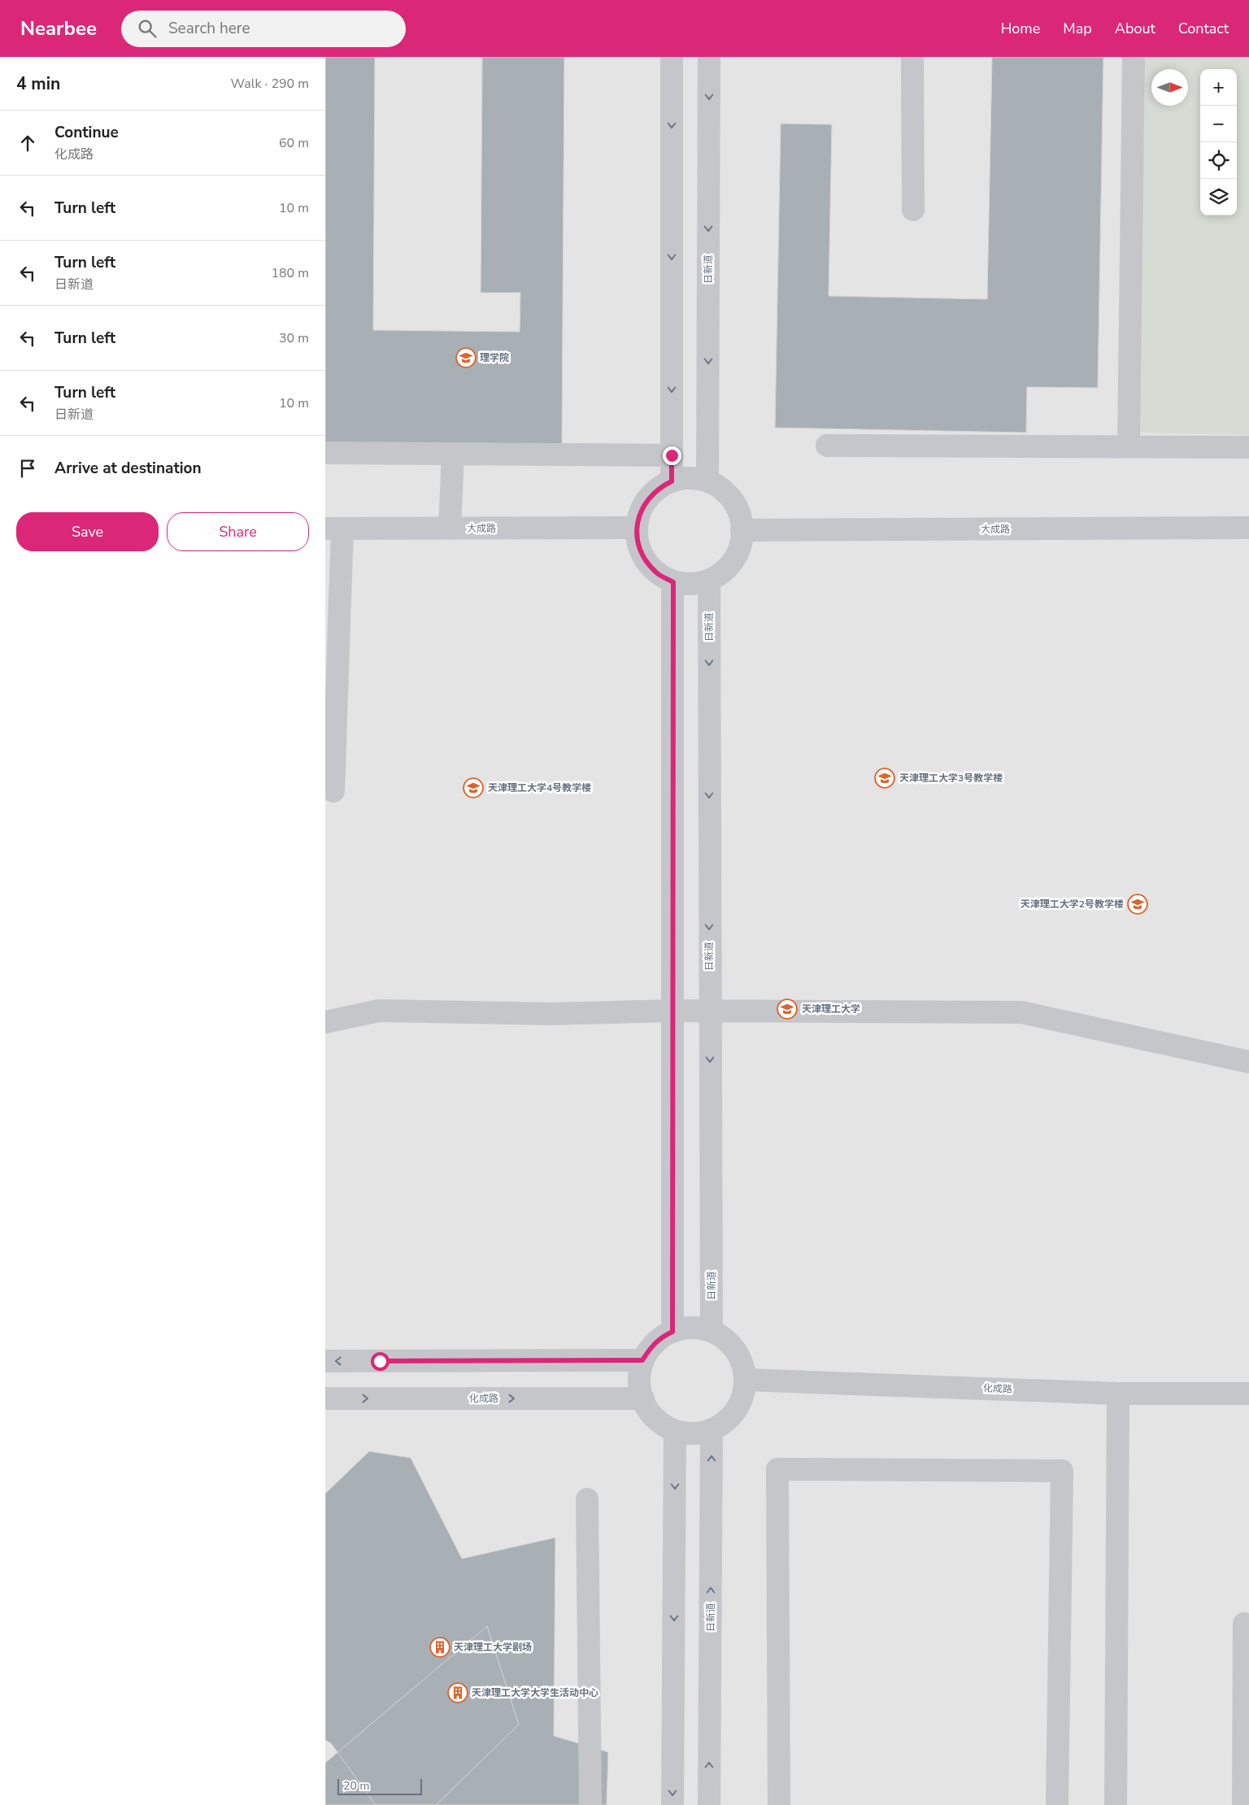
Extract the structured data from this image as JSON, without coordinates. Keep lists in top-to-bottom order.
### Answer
{
  "streets": {
    "street": ["日新道", "大成路", "化成路"]
  },
  "crossings": [
    ["日新道", "大成路"],
    ["日新道", "化成路"]
  ],
  "places": {
    "school or university": [
      "理学院",
      "天津理工大学3号教学楼",
      "天津理工大学4号教学楼",
      "天津理工大学2号教学楼",
      "天津理工大学"
    ],
    "building": ["天津理工大学剧场", "天津理工大学大学生活动中心"]
  },
  "scale_bar": "20 m",
  "north": "right",
  "page": {
    "header": "Nearbee",
    "search": "Search here",
    "nav": [
      "Home",
      "Map",
      "About",
      "Contact"
    ],
    "heading": ["4 min", "Walk · 290 m"],
    "map_buttons": ["+", "−"],
    "list": [
      ["Continue", "化成路", "60 m"],
      ["Turn left", "10 m"],
      ["Turn left", "日新道", "180 m"],
      ["Turn left", "30 m"],
      ["Turn left", "日新道", "10 m"],
      "Arrive at destination"
    ],
    "buttons": ["Save", "Share"],
    "scale": "20 m"
  }
}
